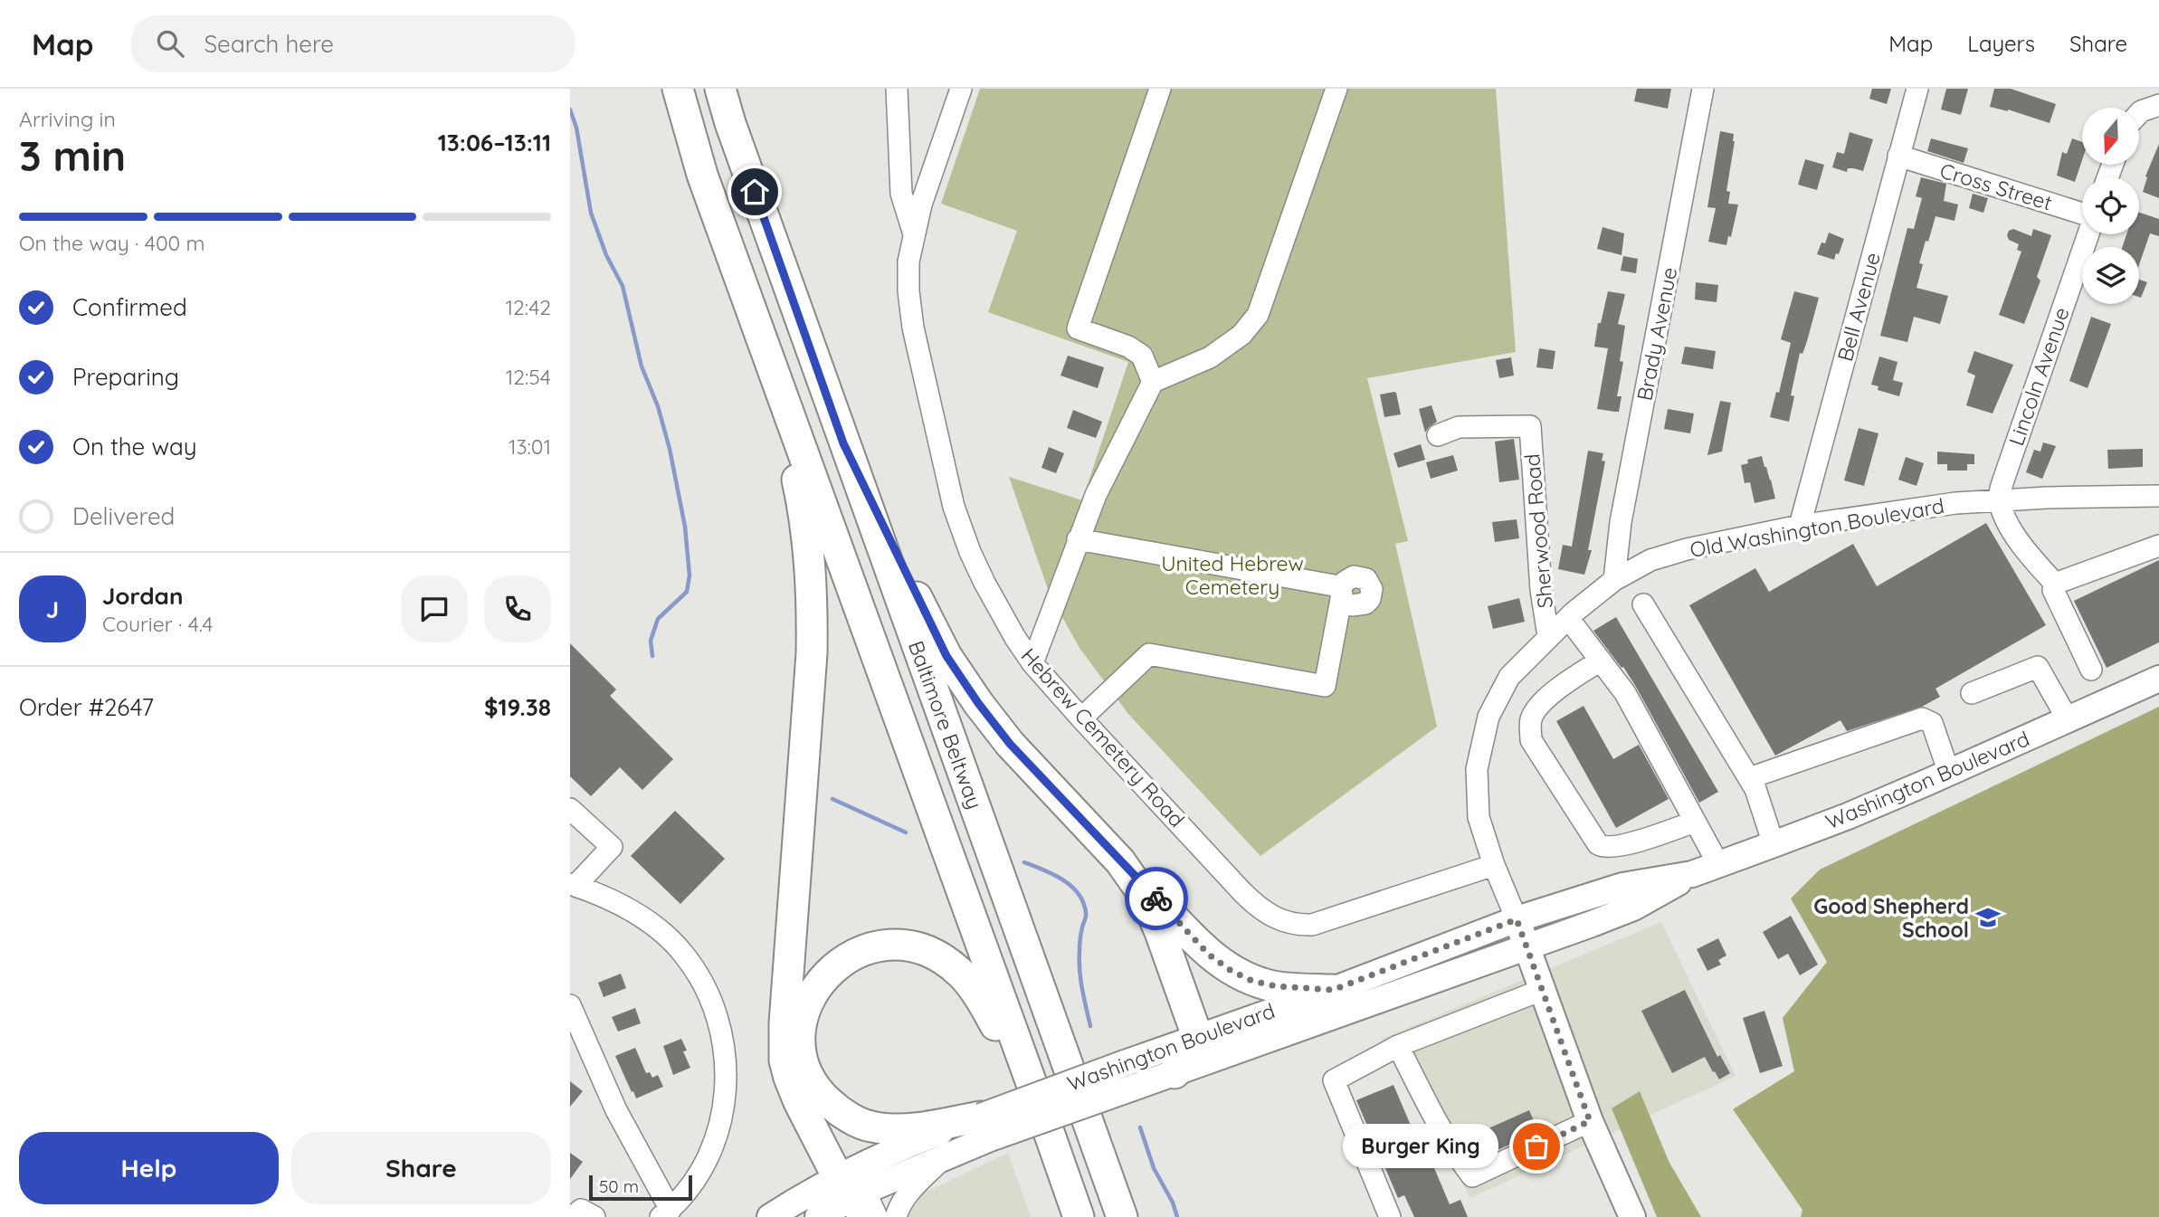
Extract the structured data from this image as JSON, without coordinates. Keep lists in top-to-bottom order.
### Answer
{
  "streets": {
    "highway": ["Baltimore Beltway"],
    "main road": ["Washington Boulevard"],
    "street": [
      "Cross Street",
      "Bell Avenue",
      "Brady Avenue",
      "Lincoln Avenue",
      "Old Washington Boulevard",
      "Sherwood Road",
      "Hebrew Cemetery Road"
    ]
  },
  "crossings": [
    ["Cross Street", "Bell Avenue"],
    ["Bell Avenue", "Old Washington Boulevard"],
    ["Brady Avenue", "Old Washington Boulevard"],
    ["Lincoln Avenue", "Old Washington Boulevard"],
    ["Old Washington Boulevard", "Sherwood Road"],
    ["Old Washington Boulevard", "Hebrew Cemetery Road"],
    ["Old Washington Boulevard", "Washington Boulevard"]
  ],
  "parks": ["United Hebrew Cemetery"],
  "places": {
    "school or university": ["Good Shepherd School"],
    "other": ["Burger King"]
  },
  "scale_bar": "50 m",
  "north": "bottom",
  "page": {
    "header": "Map",
    "search": "Search here",
    "nav": ["Map", "Layers", "Share"],
    "heading": ["3 min", "Arriving in", "13:06–13:11"],
    "panel": [
      "Jordan",
      "Courier · 4.4",
      "Order #2647",
      "$19.38"
    ],
    "bar": "On the way · 400 m",
    "list": [
      ["Confirmed", "12:42"],
      ["Preparing", "12:54"],
      ["On the way", "13:01"],
      "Delivered"
    ],
    "round": "J",
    "buttons": ["Help", "Share"],
    "bubble": "Burger King",
    "scale": "50 m"
  }
}
